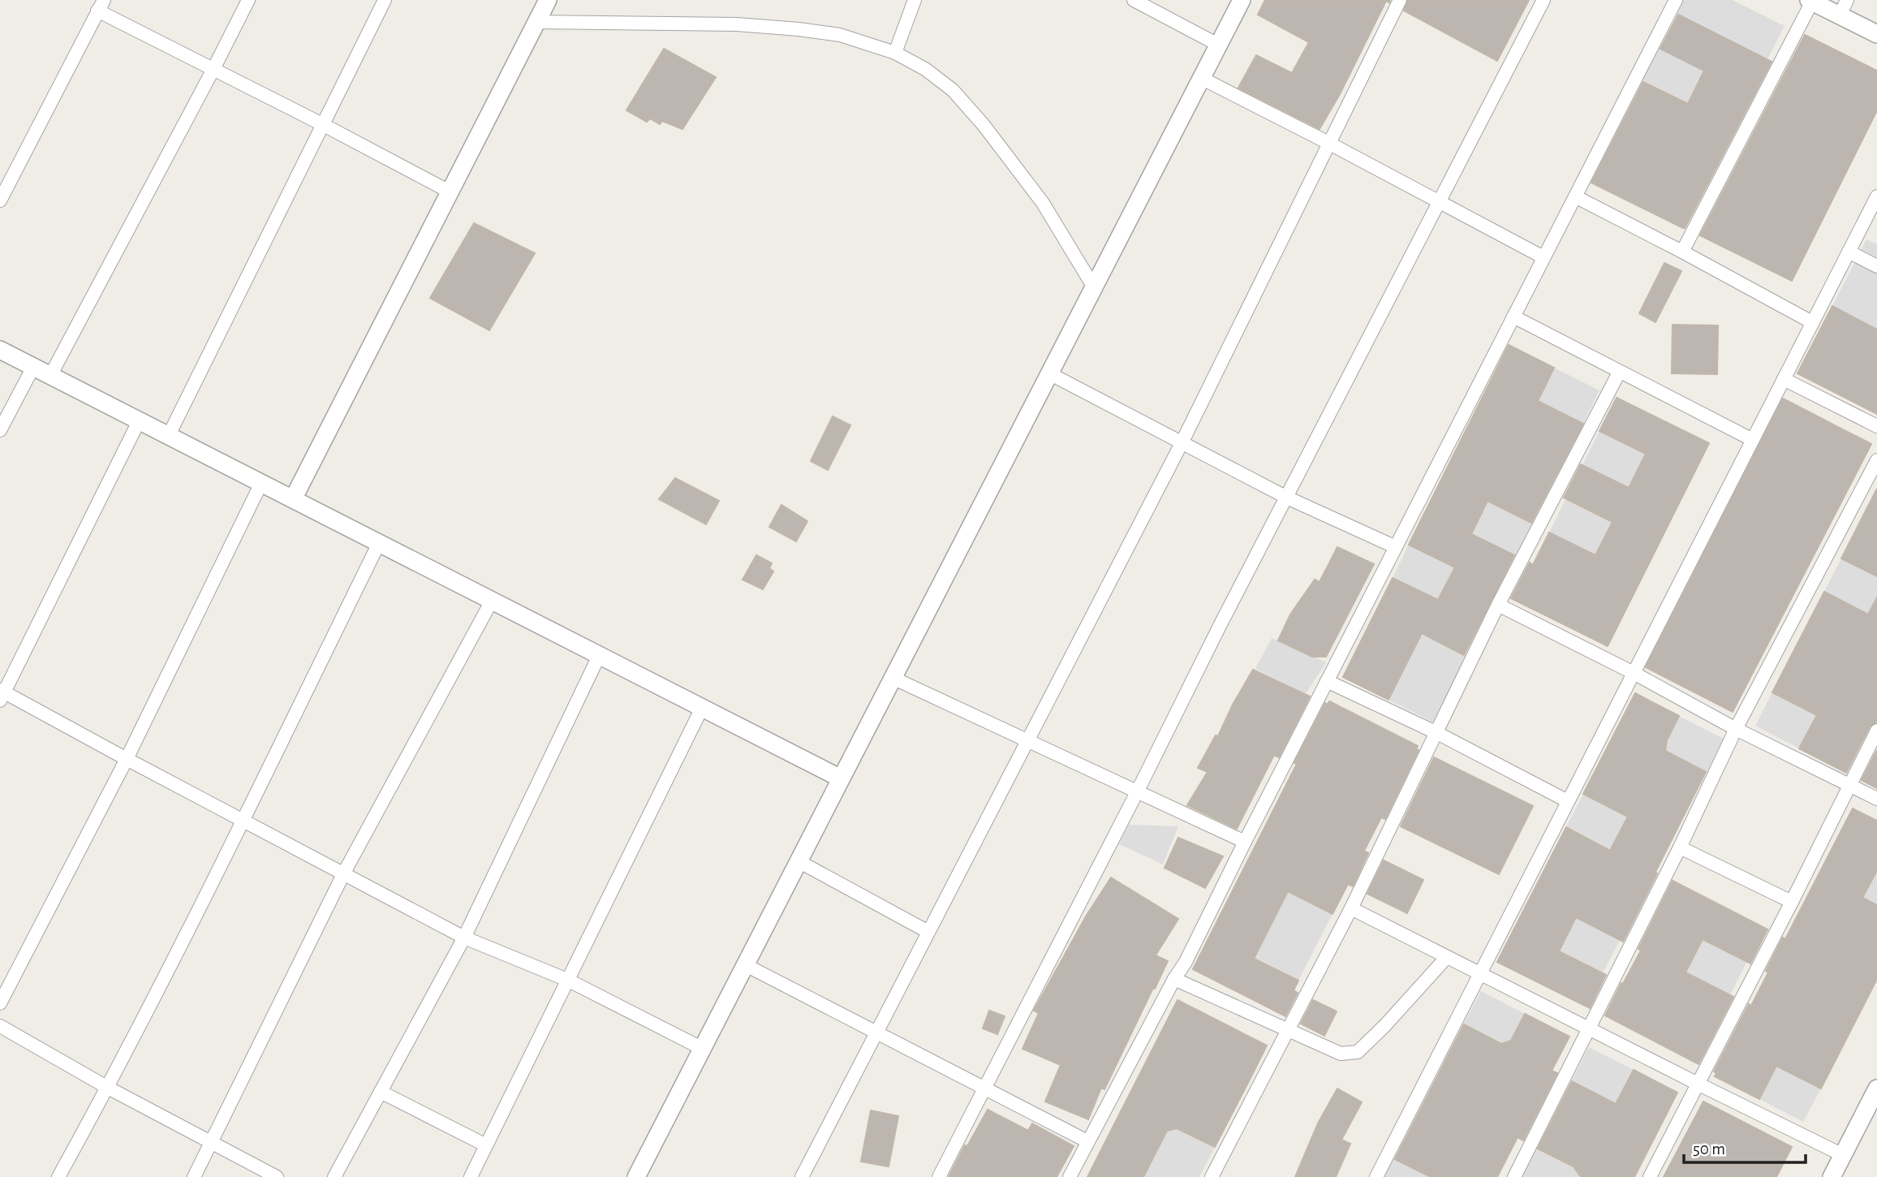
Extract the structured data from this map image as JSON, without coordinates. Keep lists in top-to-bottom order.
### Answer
{
  "scale_bar": "50 m"
}
